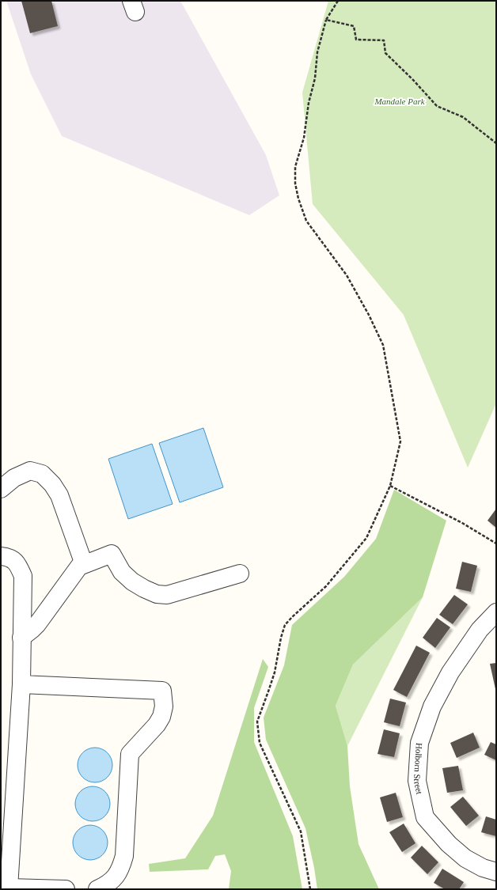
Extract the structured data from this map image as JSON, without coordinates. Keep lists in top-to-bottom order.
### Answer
{
  "streets": {
    "street": ["Holborn Street"]
  },
  "parks": ["Mandale Park"]
}
